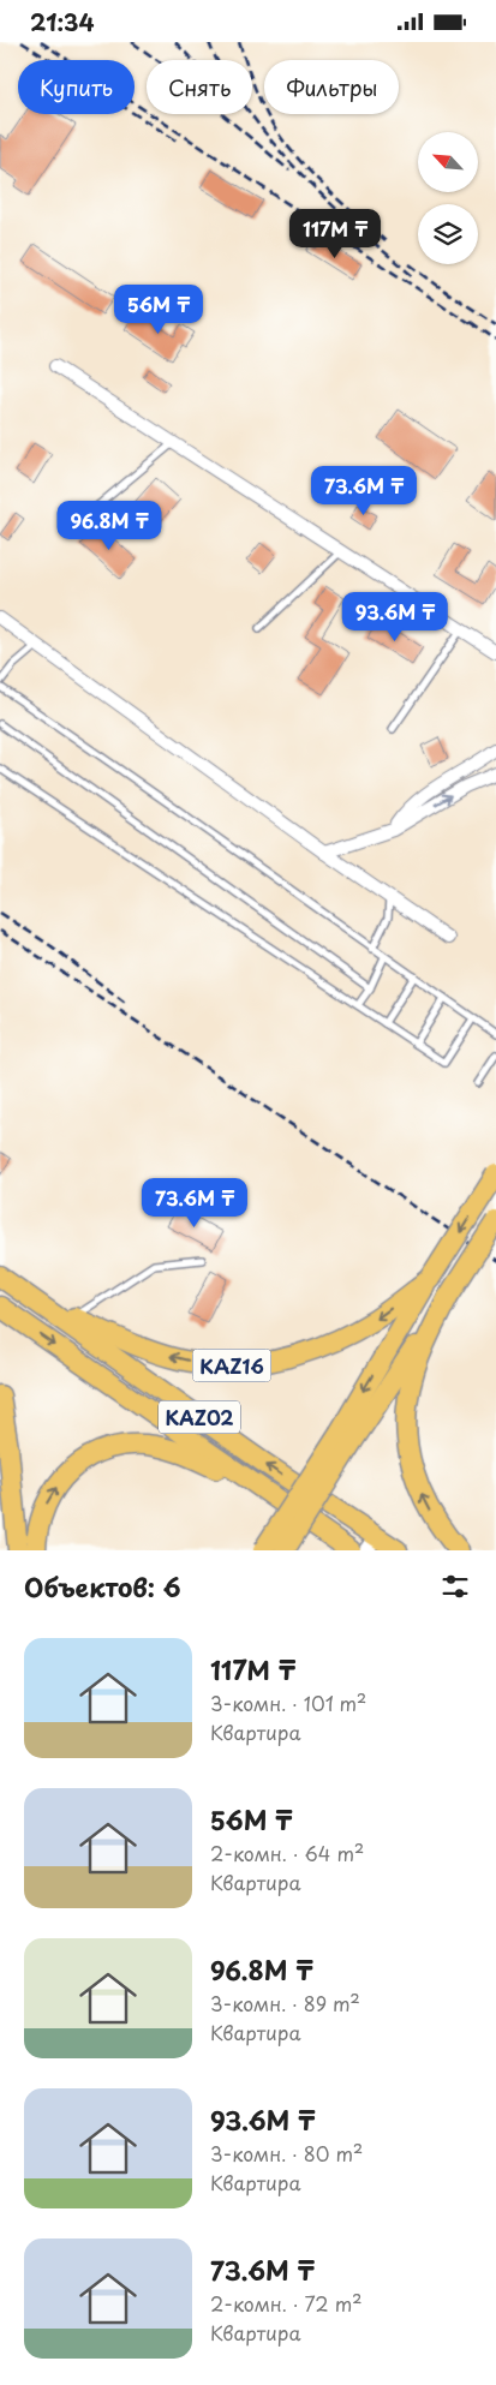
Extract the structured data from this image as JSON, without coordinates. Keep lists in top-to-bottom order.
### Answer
{
  "streets": {
    "highway": ["KAZ16", "KАZ02"]
  },
  "crossings": [
    ["KAZ16", "KАZ02"]
  ],
  "north": "top left",
  "page": {
    "status": "21:34",
    "chip": ["Купить", "Снять", "Фильтры"],
    "price": [
      "117M ₸",
      "56M ₸",
      "73.6M ₸",
      "96.8M ₸",
      "93.6M ₸",
      "73.6M ₸"
    ],
    "heading": "Объектов: 6",
    "list": [
      {
        "name": "117M ₸",
        "note": "3-комн. · 101 m² · Квартира"
      },
      {
        "name": "56M ₸",
        "note": "2-комн. · 64 m² · Квартира"
      },
      {
        "name": "96.8M ₸",
        "note": "3-комн. · 89 m² · Квартира"
      },
      {
        "name": "93.6M ₸",
        "note": "3-комн. · 80 m² · Квартира"
      },
      {
        "name": "73.6M ₸",
        "note": "2-комн. · 72 m² · Квартира"
      }
    ]
  }
}
